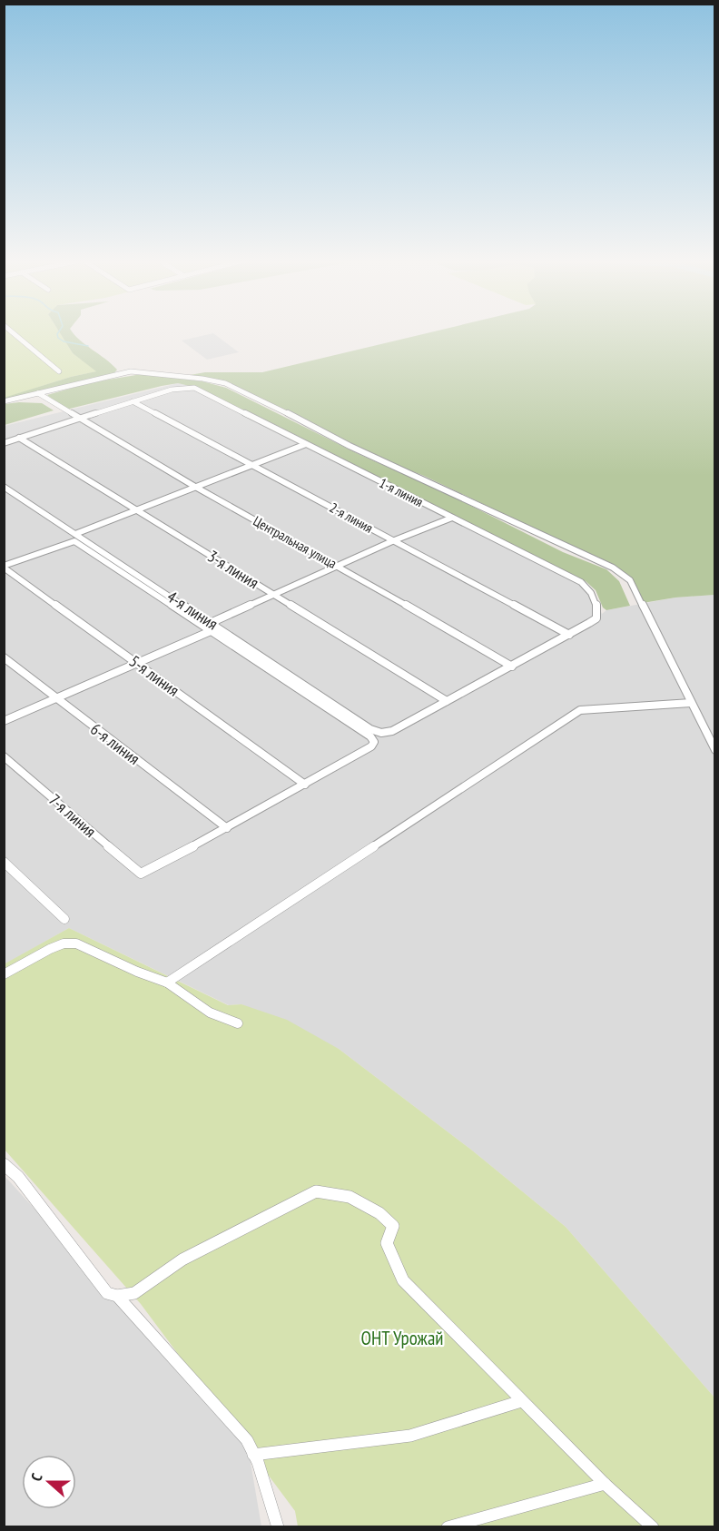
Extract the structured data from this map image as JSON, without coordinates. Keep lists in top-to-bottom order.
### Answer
{
  "streets": {
    "street": [
      "1-я линия",
      "2-я линия",
      "Центральная улица",
      "3-я линия",
      "4-я линия",
      "5-я линия",
      "6-я линия",
      "7-я линия"
    ]
  },
  "crossings": [
    ["1-я линия", "2-я линия"],
    ["3-я линия", "4-я линия"],
    ["6-я линия", "7-я линия"]
  ],
  "parks": ["ОНТ Урожай"],
  "north": "left"
}
